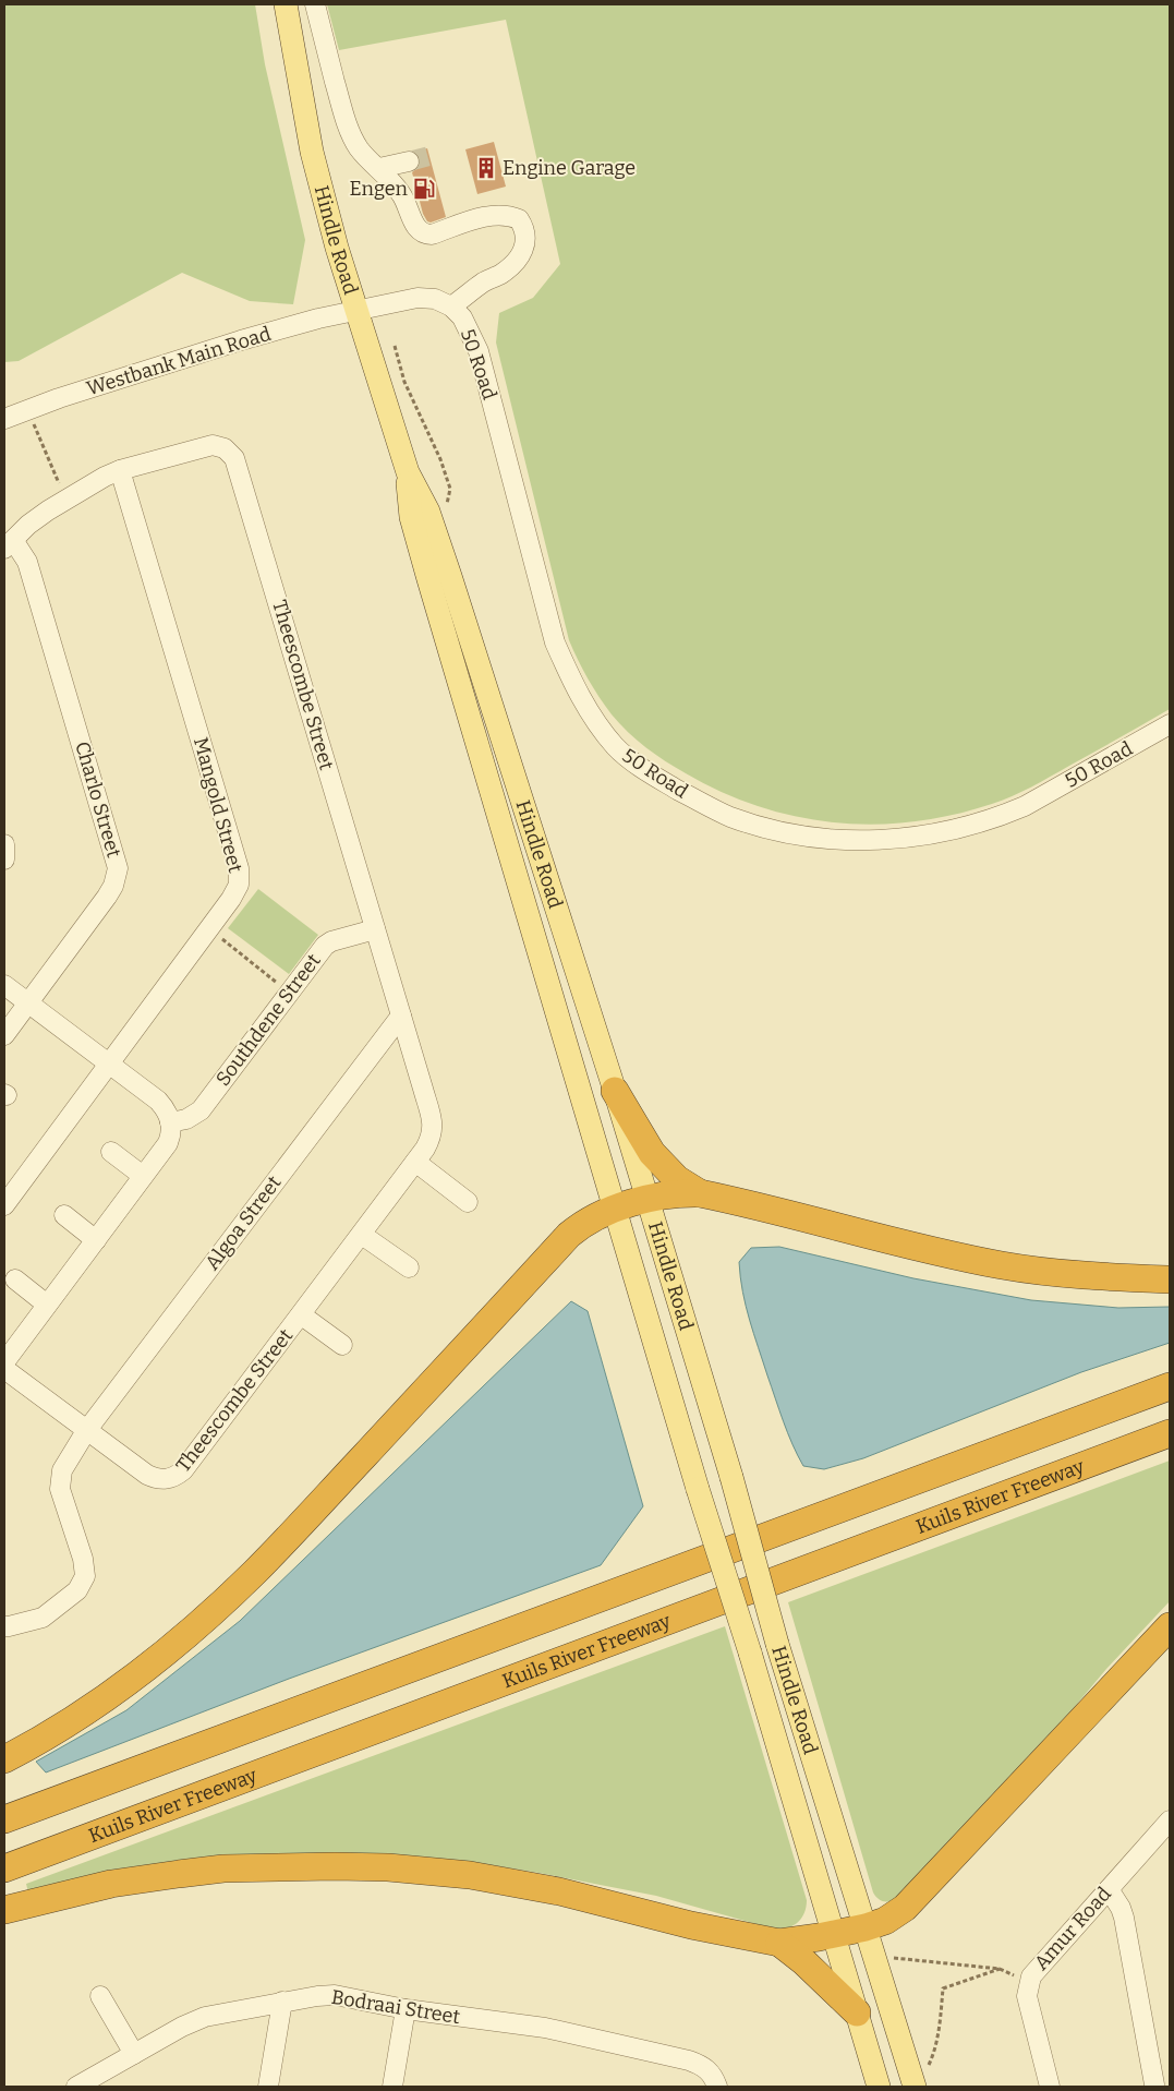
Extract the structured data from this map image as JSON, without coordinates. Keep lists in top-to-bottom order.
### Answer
{
  "streets": {
    "highway": ["Kuils River Freeway"],
    "main road": ["Hindle Road"],
    "street": [
      "Westbank Main Road",
      "50 Road",
      "Theescombe Street",
      "Charlo Street",
      "Mangold Street",
      "Southdene Street",
      "Algoa Street",
      "Amur Road",
      "Bodraai Street"
    ]
  },
  "crossings": [
    ["Hindle Road", "Westbank Main Road"],
    ["Hindle Road", "50 Road"],
    ["Westbank Main Road", "50 Road"],
    ["Theescombe Street", "Charlo Street"],
    ["Theescombe Street", "Mangold Street"],
    ["Theescombe Street", "Southdene Street"],
    ["Theescombe Street", "Algoa Street"]
  ],
  "places": {
    "building": ["Engine Garage"],
    "fuel station": ["Engen"]
  }
}
